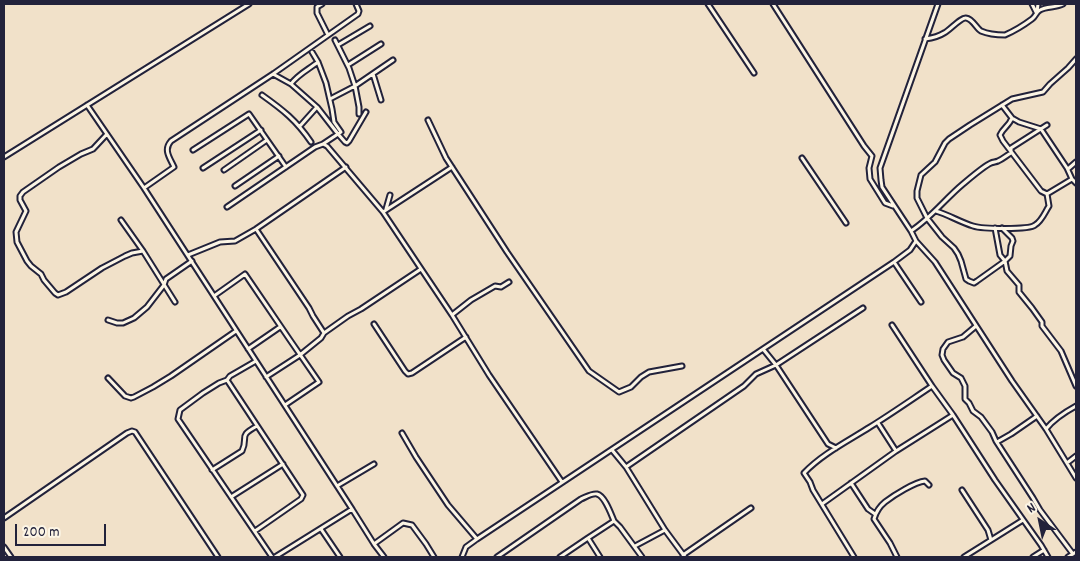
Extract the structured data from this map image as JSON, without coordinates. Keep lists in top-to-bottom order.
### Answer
{
  "scale_bar": "200 m",
  "north": "top left"
}
